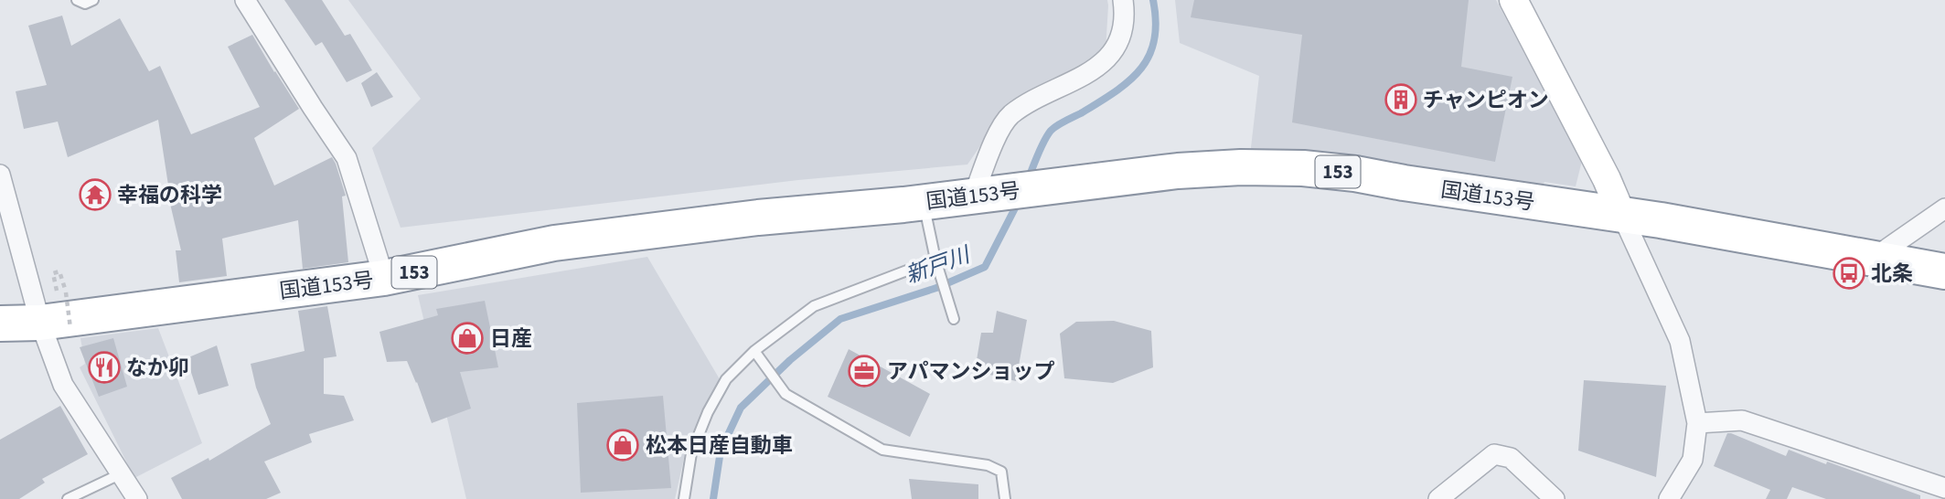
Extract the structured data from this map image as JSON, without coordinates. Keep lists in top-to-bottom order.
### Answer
{
  "streets": {
    "highway": ["153", "国道153号"]
  },
  "water": ["新戸川"],
  "places": {
    "building": ["チャンピオン"],
    "temple": ["幸福の科学"],
    "bus stop": ["北条"],
    "shop": ["日産", "松本日産自動車"],
    "restaurant": ["なか卯"],
    "office": ["アパマンショップ"]
  }
}
